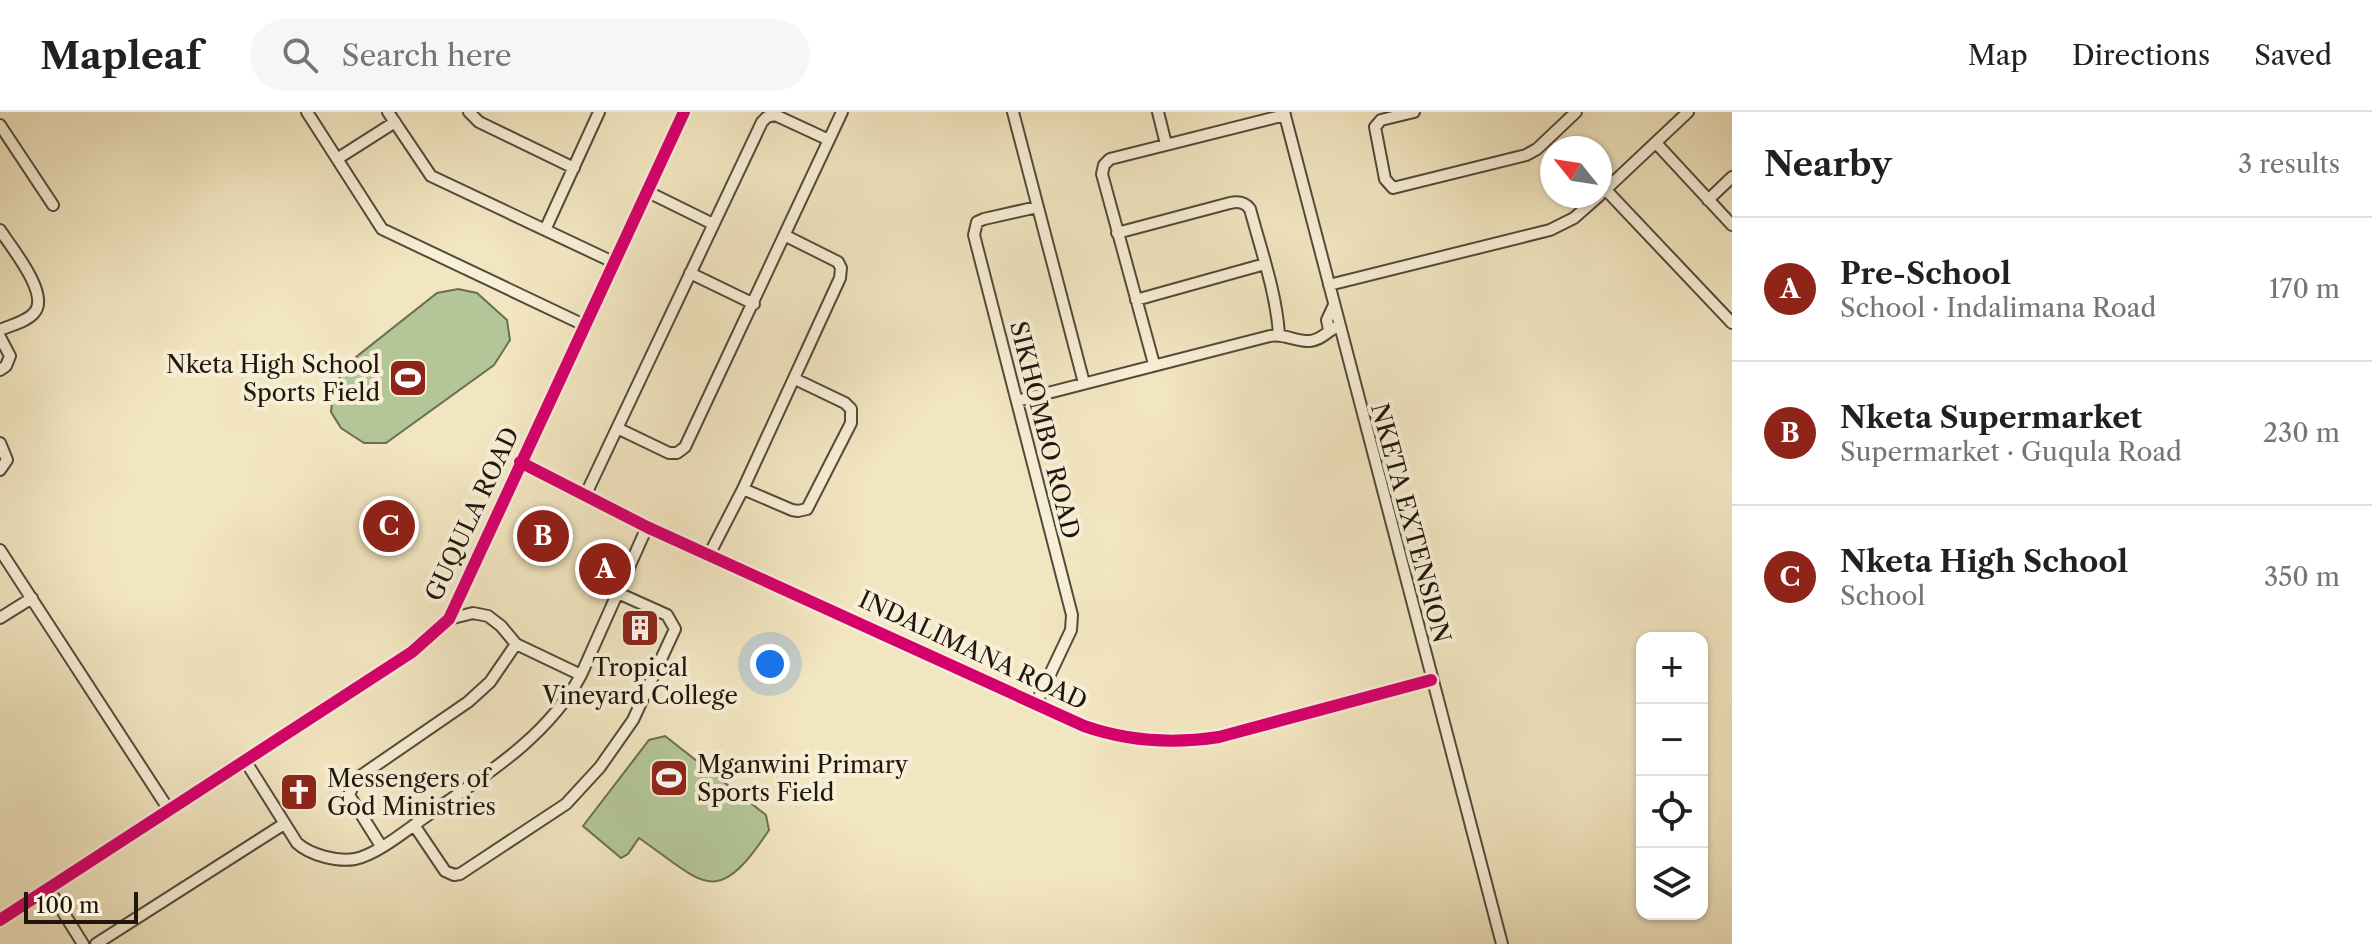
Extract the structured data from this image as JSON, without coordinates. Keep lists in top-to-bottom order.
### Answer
{
  "streets": {
    "street": [
      "SIKHOMBO ROAD",
      "GUQULA ROAD",
      "NKETA EXTENSION",
      "INDALIMANA ROAD"
    ]
  },
  "crossings": [
    ["SIKHOMBO ROAD", "INDALIMANA ROAD"],
    ["GUQULA ROAD", "INDALIMANA ROAD"],
    ["NKETA EXTENSION", "INDALIMANA ROAD"]
  ],
  "places": {
    "sports": ["Nketa High School Sports Field", "Mganwini Primary Sports Field"],
    "building": ["Tropical Vineyard College"],
    "church": ["Messengers of God Ministries"]
  },
  "scale_bar": "100 m",
  "north": "top left",
  "page": {
    "header": "Mapleaf",
    "search": "Search here",
    "nav": ["Map", "Directions", "Saved"],
    "heading": ["Nearby", "3 results"],
    "list": [
      {
        "mark": "A",
        "name": "Pre-School",
        "note": "School · Indalimana Road",
        "value": "170 m"
      },
      {
        "mark": "B",
        "name": "Nketa Supermarket",
        "note": "Supermarket · Guqula Road",
        "value": "230 m"
      },
      {
        "mark": "C",
        "name": "Nketa High School",
        "note": "School",
        "value": "350 m"
      }
    ],
    "pins": ["C", "B", "A"],
    "map_buttons": ["+", "−"],
    "scale": "100 m"
  }
}
